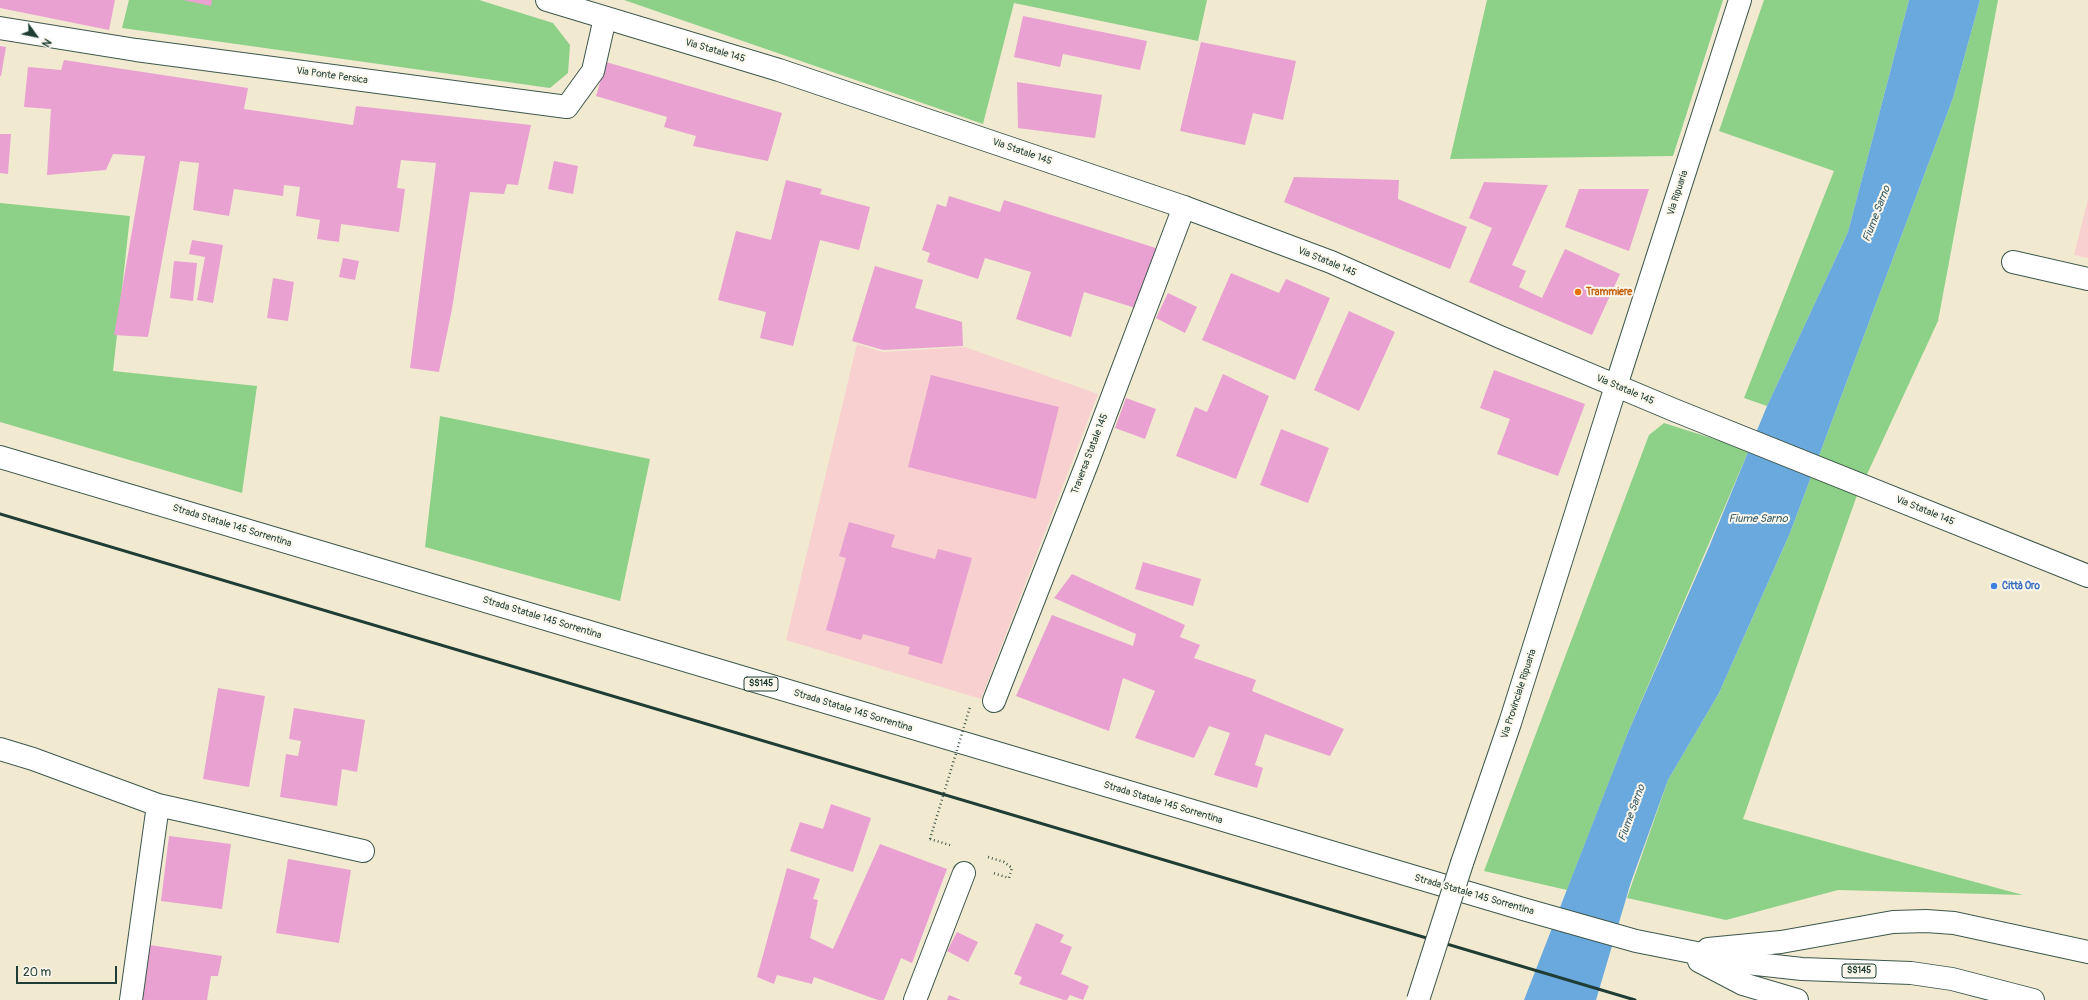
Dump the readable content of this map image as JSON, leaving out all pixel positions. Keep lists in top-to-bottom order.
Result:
{
  "streets": {
    "main road": [
      "Via Statale 145",
      "Via Ponte Persica",
      "Via Ripuaria",
      "Traversa Statale 145",
      "Strada Statale 145 Sorrentina",
      "SS145",
      "Via Provinciale Ripuaria"
    ]
  },
  "crossings": [
    ["Via Statale 145", "Via Ponte Persica"],
    ["Via Statale 145", "Via Ripuaria"],
    ["Via Statale 145", "Traversa Statale 145"],
    ["Via Statale 145", "Via Provinciale Ripuaria"],
    ["Via Ripuaria", "Via Provinciale Ripuaria"],
    ["Strada Statale 145 Sorrentina", "SS145"]
  ],
  "water": ["Fiume Sarno"],
  "places": ["Trammiere", "Città Oro"],
  "scale_bar": "20 m",
  "north": "bottom right"
}
